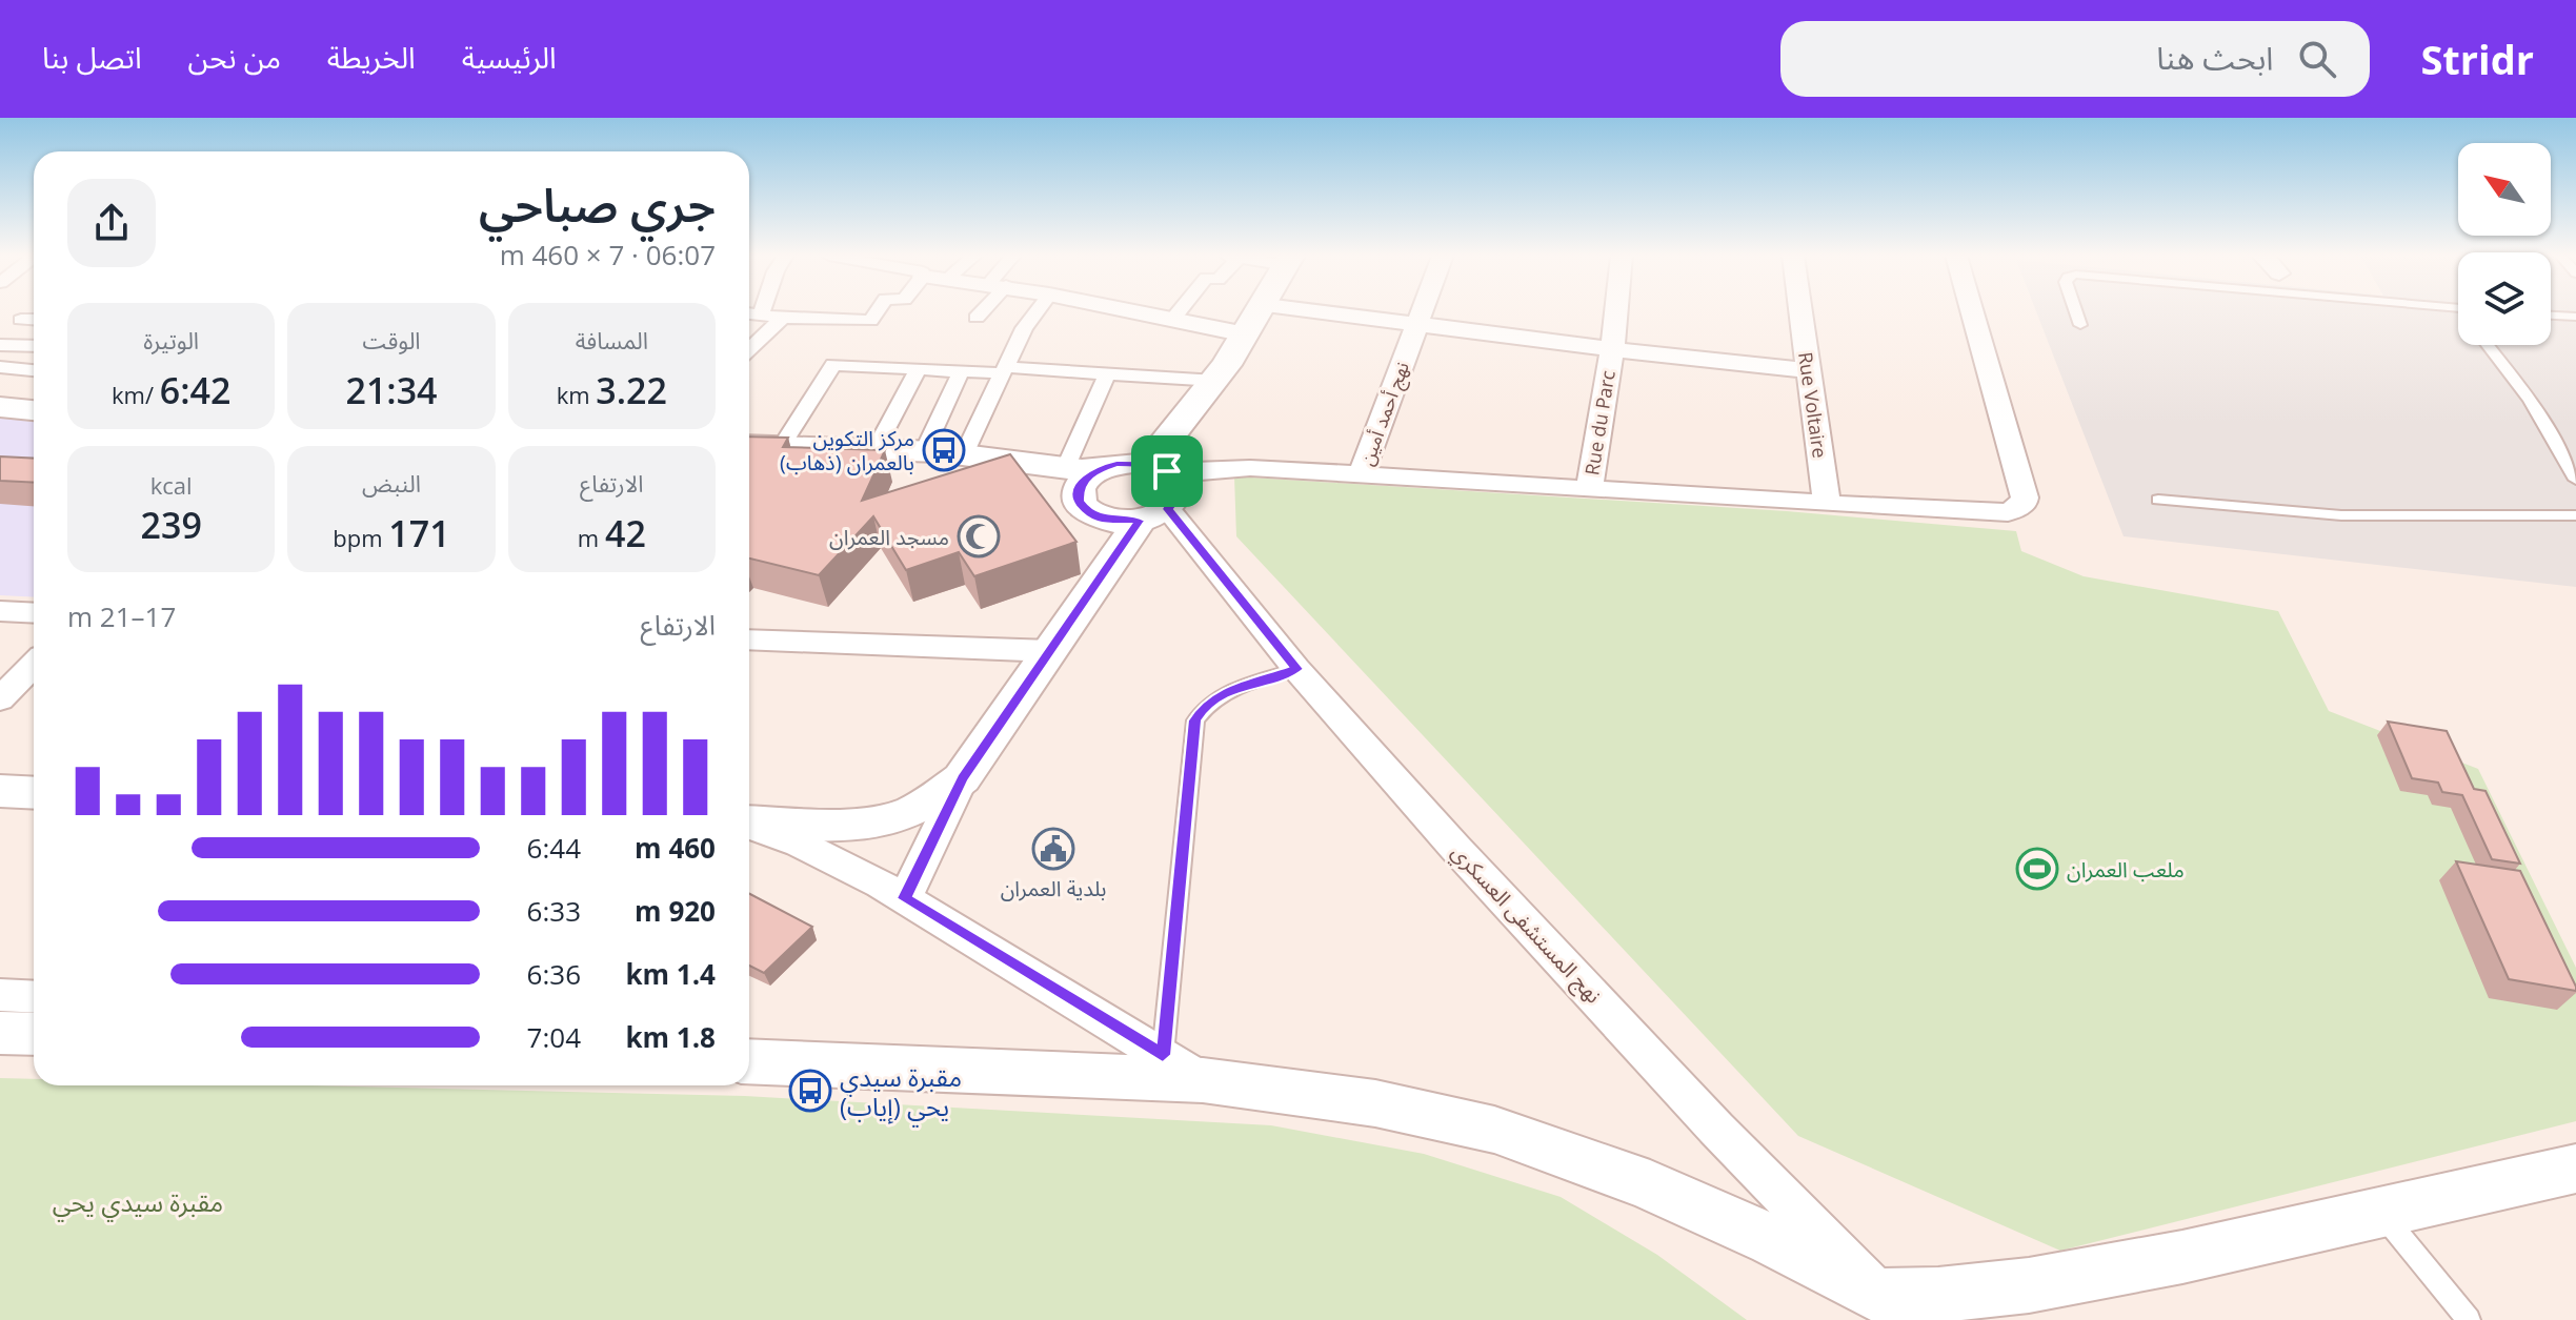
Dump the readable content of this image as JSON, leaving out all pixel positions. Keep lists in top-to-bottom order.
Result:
{
  "streets": {
    "street": [
      "Rue Voltaire",
      "نهج أحمد أمين",
      "Rue du Parc",
      "نهج المستشفى العسكري"
    ]
  },
  "parks": ["مقبرة سيدي يحي"],
  "places": {
    "bus stop": ["مركز التكوين بالعمران (ذهاب)", "مقبرة سيدي يحي (إياب)"],
    "mosque": ["مسجد العمران"],
    "public building": ["بلدية العمران"],
    "sports": ["ملعب العمران"]
  },
  "north": "top left",
  "page": {
    "header": "Stridr",
    "search": "ابحث هنا",
    "nav": [
      "الرئيسية",
      "الخريطة",
      "من نحن",
      "اتصل بنا"
    ],
    "heading": ["جري صباحي", "06:07 · 7 × 460 m"],
    "stats": [
      ["المسافة", "3.22 km"],
      ["الوقت", "21:34"],
      ["الوتيرة", "6:42 /km"],
      ["الارتفاع", "42 m"],
      ["النبض", "171 bpm"],
      ["kcal", "239"]
    ],
    "chart": ["الارتفاع", "17–21 m"],
    "list": [
      {
        "name": "460 m",
        "note": "6:44"
      },
      {
        "name": "920 m",
        "note": "6:33"
      },
      {
        "name": "1.4 km",
        "note": "6:36"
      },
      {
        "name": "1.8 km",
        "note": "7:04"
      }
    ]
  }
}
